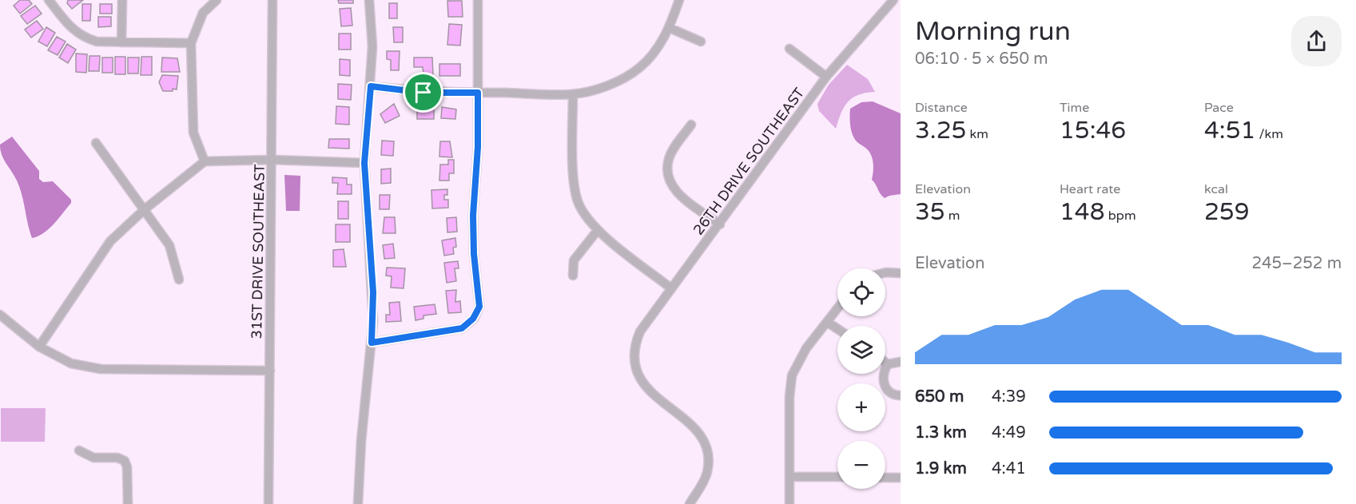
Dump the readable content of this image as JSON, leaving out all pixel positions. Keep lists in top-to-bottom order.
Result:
{
  "streets": {
    "street": ["26TH DRIVE SOUTHEAST", "31ST DRIVE SOUTHEAST"]
  },
  "page": {
    "heading": ["Morning run", "06:10 · 5 × 650 m"],
    "stats": [
      ["Distance", "3.25 km"],
      ["Time", "15:46"],
      ["Pace", "4:51 /km"],
      ["Elevation", "35 m"],
      ["Heart rate", "148 bpm"],
      ["kcal", "259"]
    ],
    "chart": ["Elevation", "245–252 m"],
    "map_buttons": ["+", "−"],
    "list": [
      {
        "name": "650 m",
        "note": "4:39"
      },
      {
        "name": "1.3 km",
        "note": "4:49"
      },
      {
        "name": "1.9 km",
        "note": "4:41"
      }
    ]
  }
}
